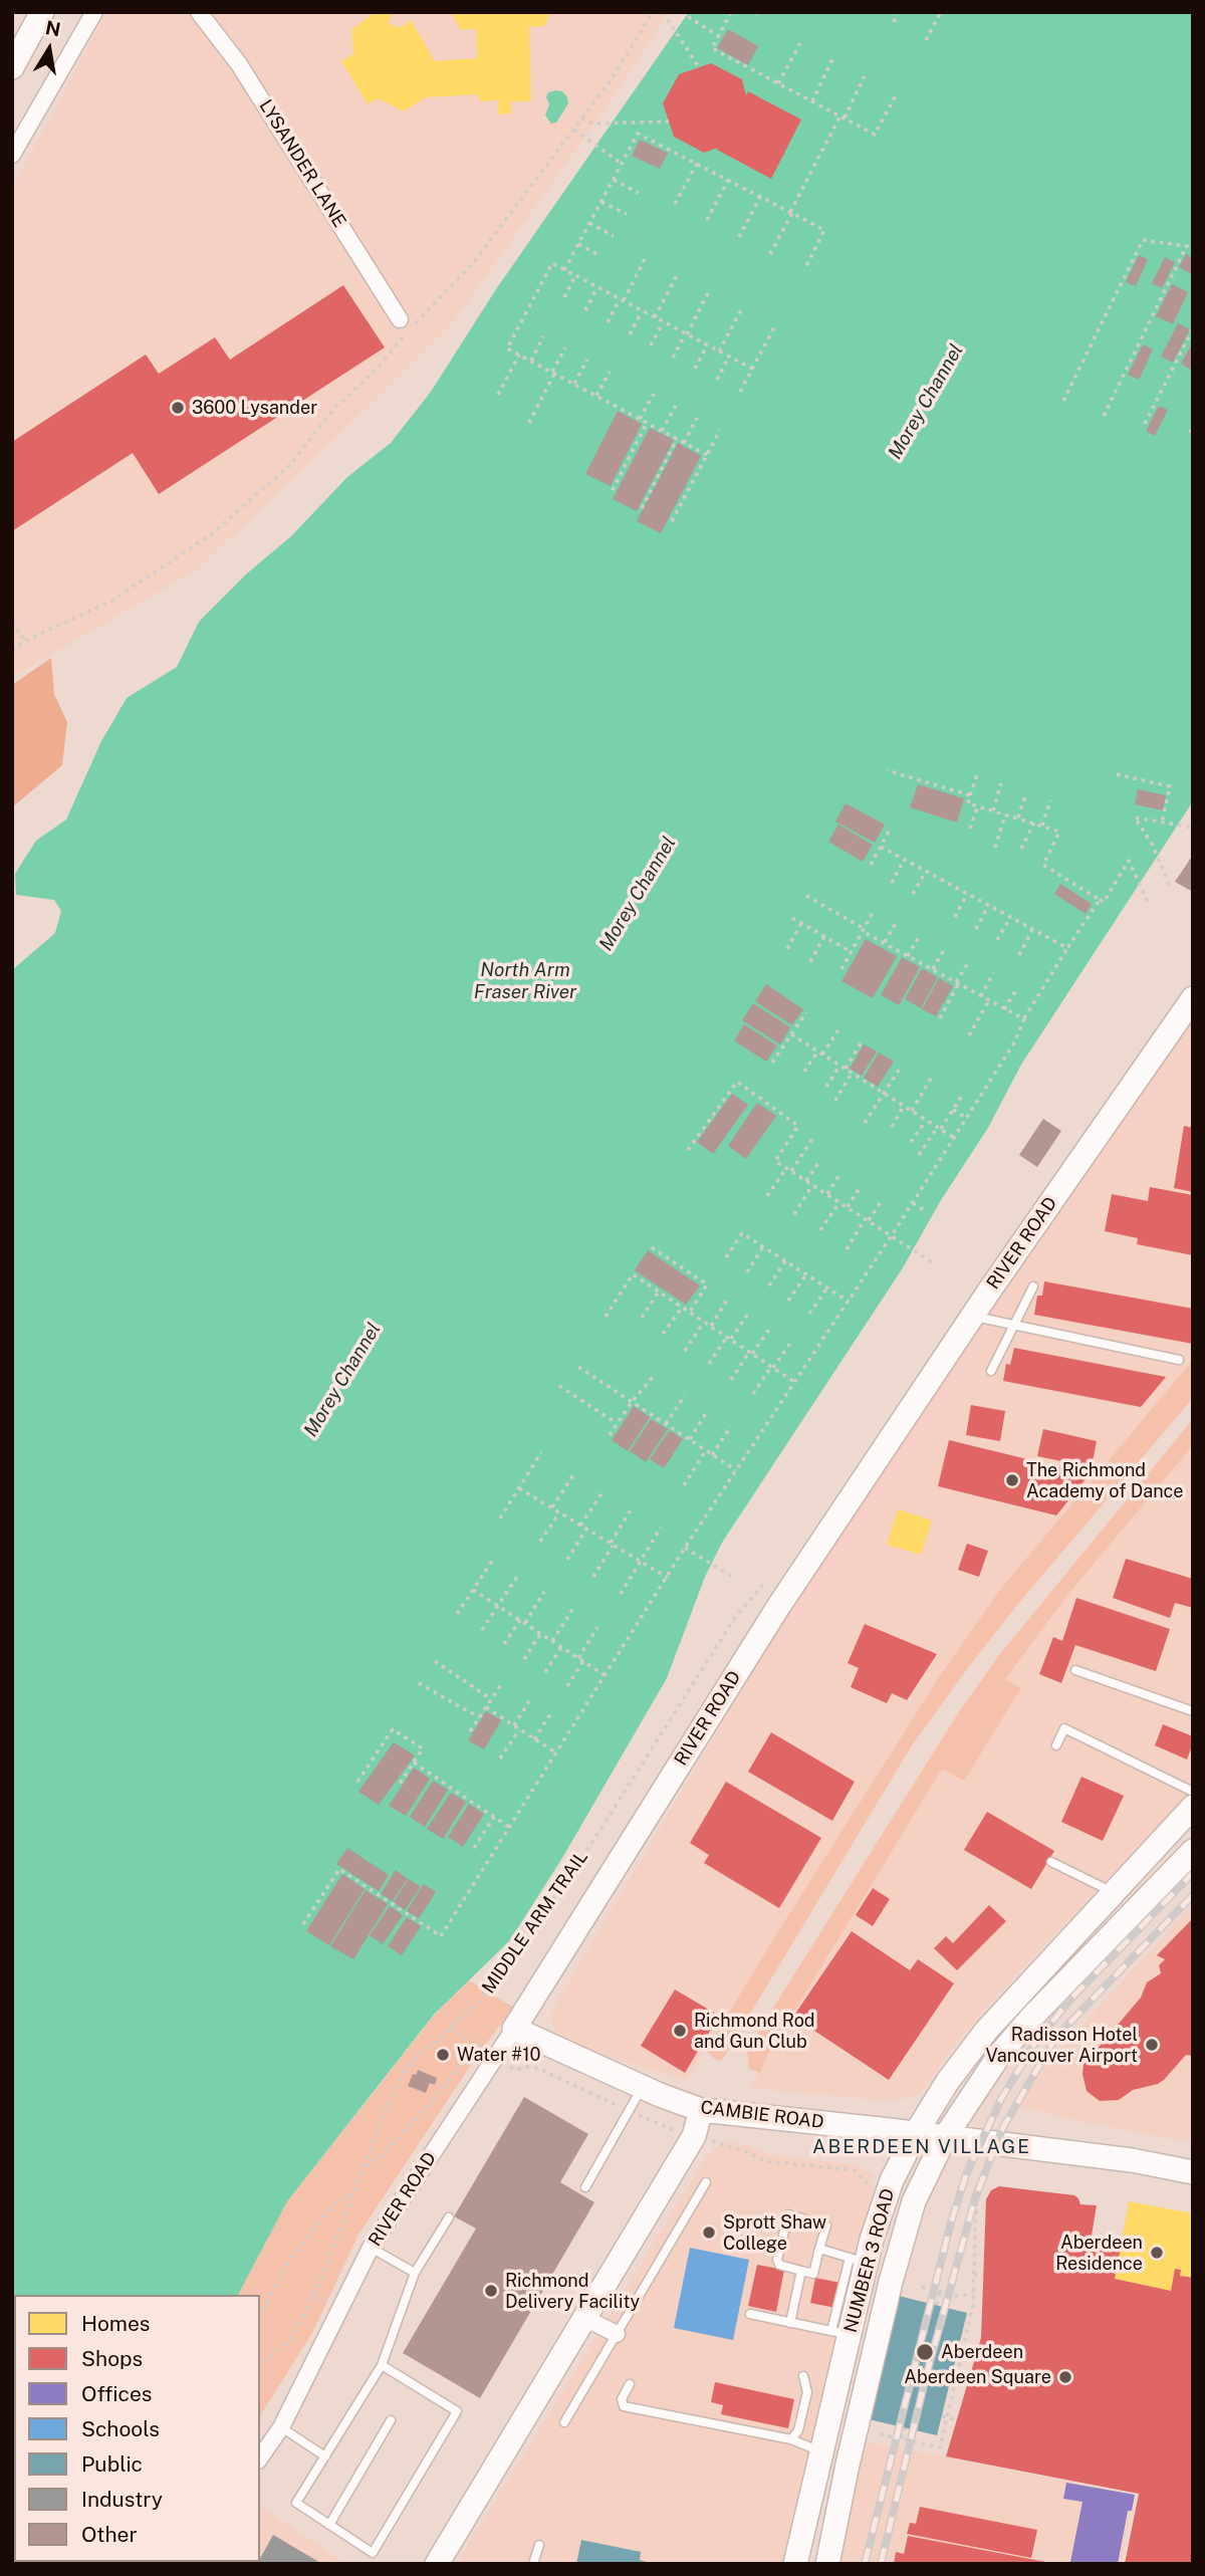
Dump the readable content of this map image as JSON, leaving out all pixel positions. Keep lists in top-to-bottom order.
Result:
{
  "streets": {
    "street": [
      "LYSANDER LANE",
      "RIVER ROAD",
      "CAMBIE ROAD",
      "NUMBER 3 ROAD"
    ],
    "path": ["MIDDLE ARM TRAIL"]
  },
  "crossings": [
    ["RIVER ROAD", "CAMBIE ROAD"],
    ["CAMBIE ROAD", "NUMBER 3 ROAD"]
  ],
  "districts": ["ABERDEEN VILLAGE"],
  "water": ["Morey Channel", "North Arm Fraser River"],
  "places": [
    "3600 Lysander",
    "The Richmond Academy of Dance",
    "Richmond Rod and Gun Club",
    "Radisson Hotel Vancouver Airport",
    "Water #10",
    "Sprott Shaw College",
    "Aberdeen Residence",
    "Richmond Delivery Facility",
    "Aberdeen",
    "Aberdeen Square"
  ],
  "legend": [
    "Homes",
    "Shops",
    "Offices",
    "Schools",
    "Public",
    "Industry",
    "Other"
  ],
  "north": "top"
}
